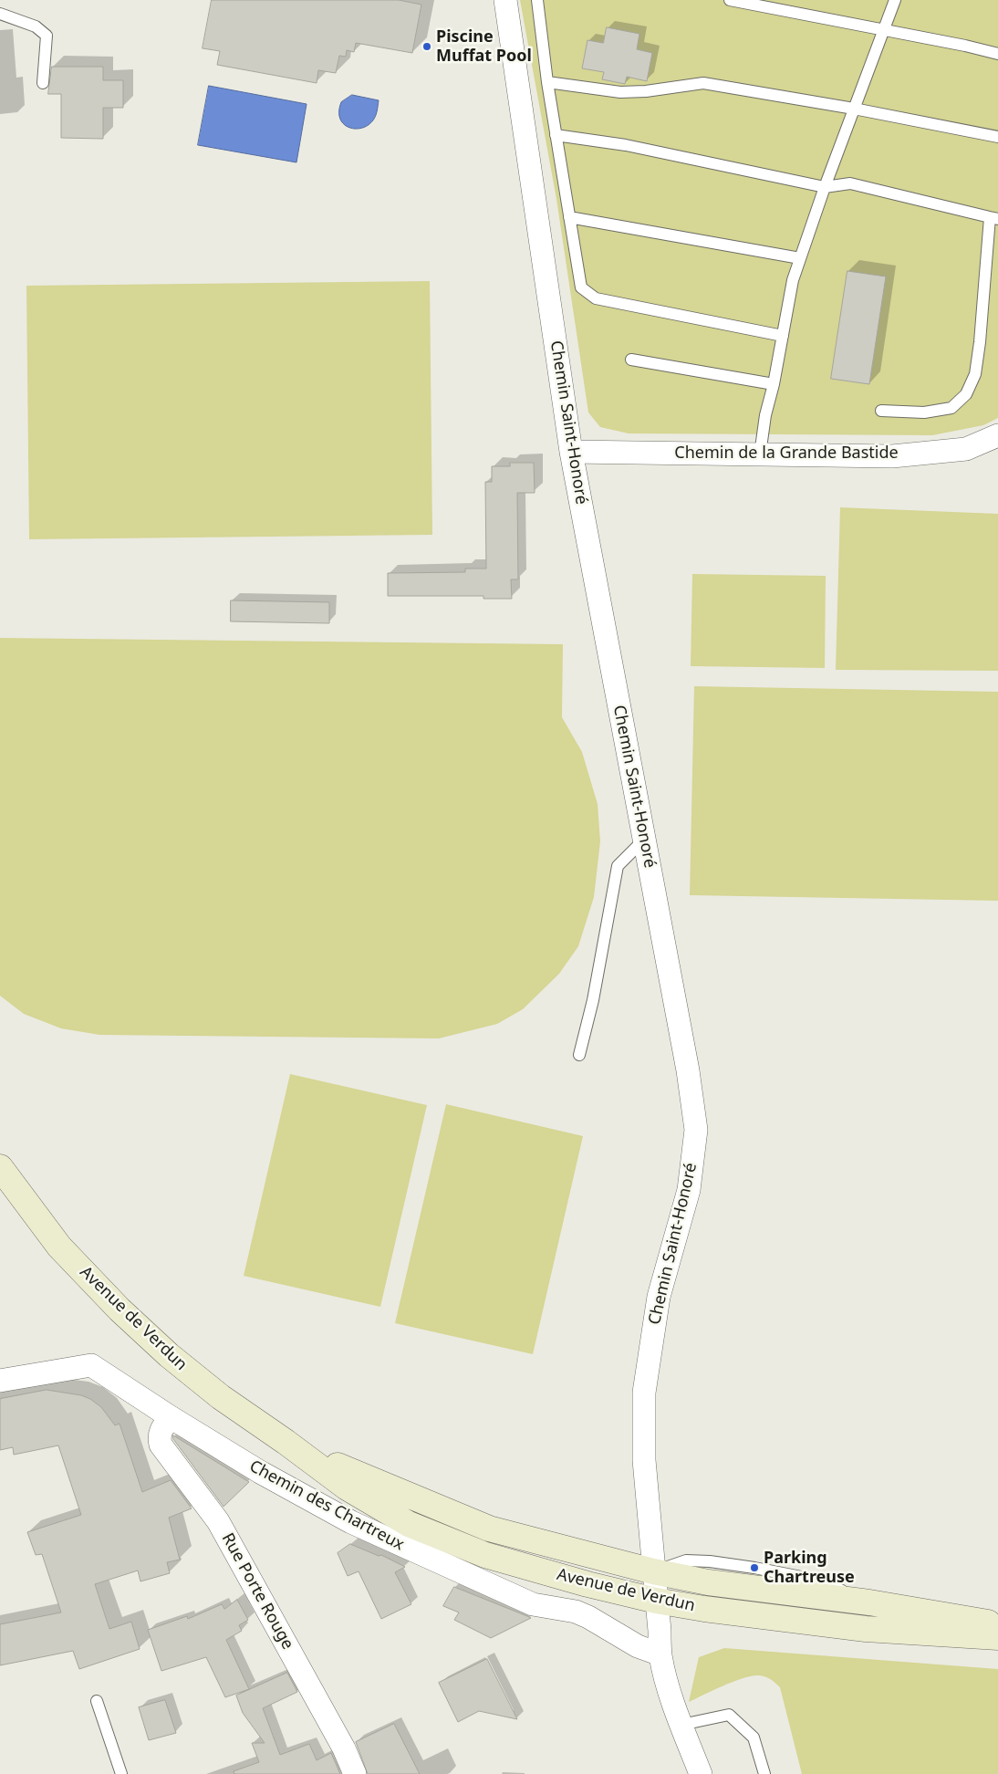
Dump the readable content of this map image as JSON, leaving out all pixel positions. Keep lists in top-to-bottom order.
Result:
{
  "streets": {
    "main road": ["Avenue de Verdun"],
    "street": [
      "Chemin Saint-Honoré",
      "Chemin de la Grande Bastide",
      "Chemin des Chartreux",
      "Rue Porte Rouge"
    ]
  },
  "crossings": [
    ["Chemin Saint-Honoré", "Chemin de la Grande Bastide"],
    ["Chemin Saint-Honoré", "Avenue de Verdun"],
    ["Chemin des Chartreux", "Rue Porte Rouge"]
  ],
  "places": ["Piscine Muffat Pool", "Parking Chartreuse"]
}
